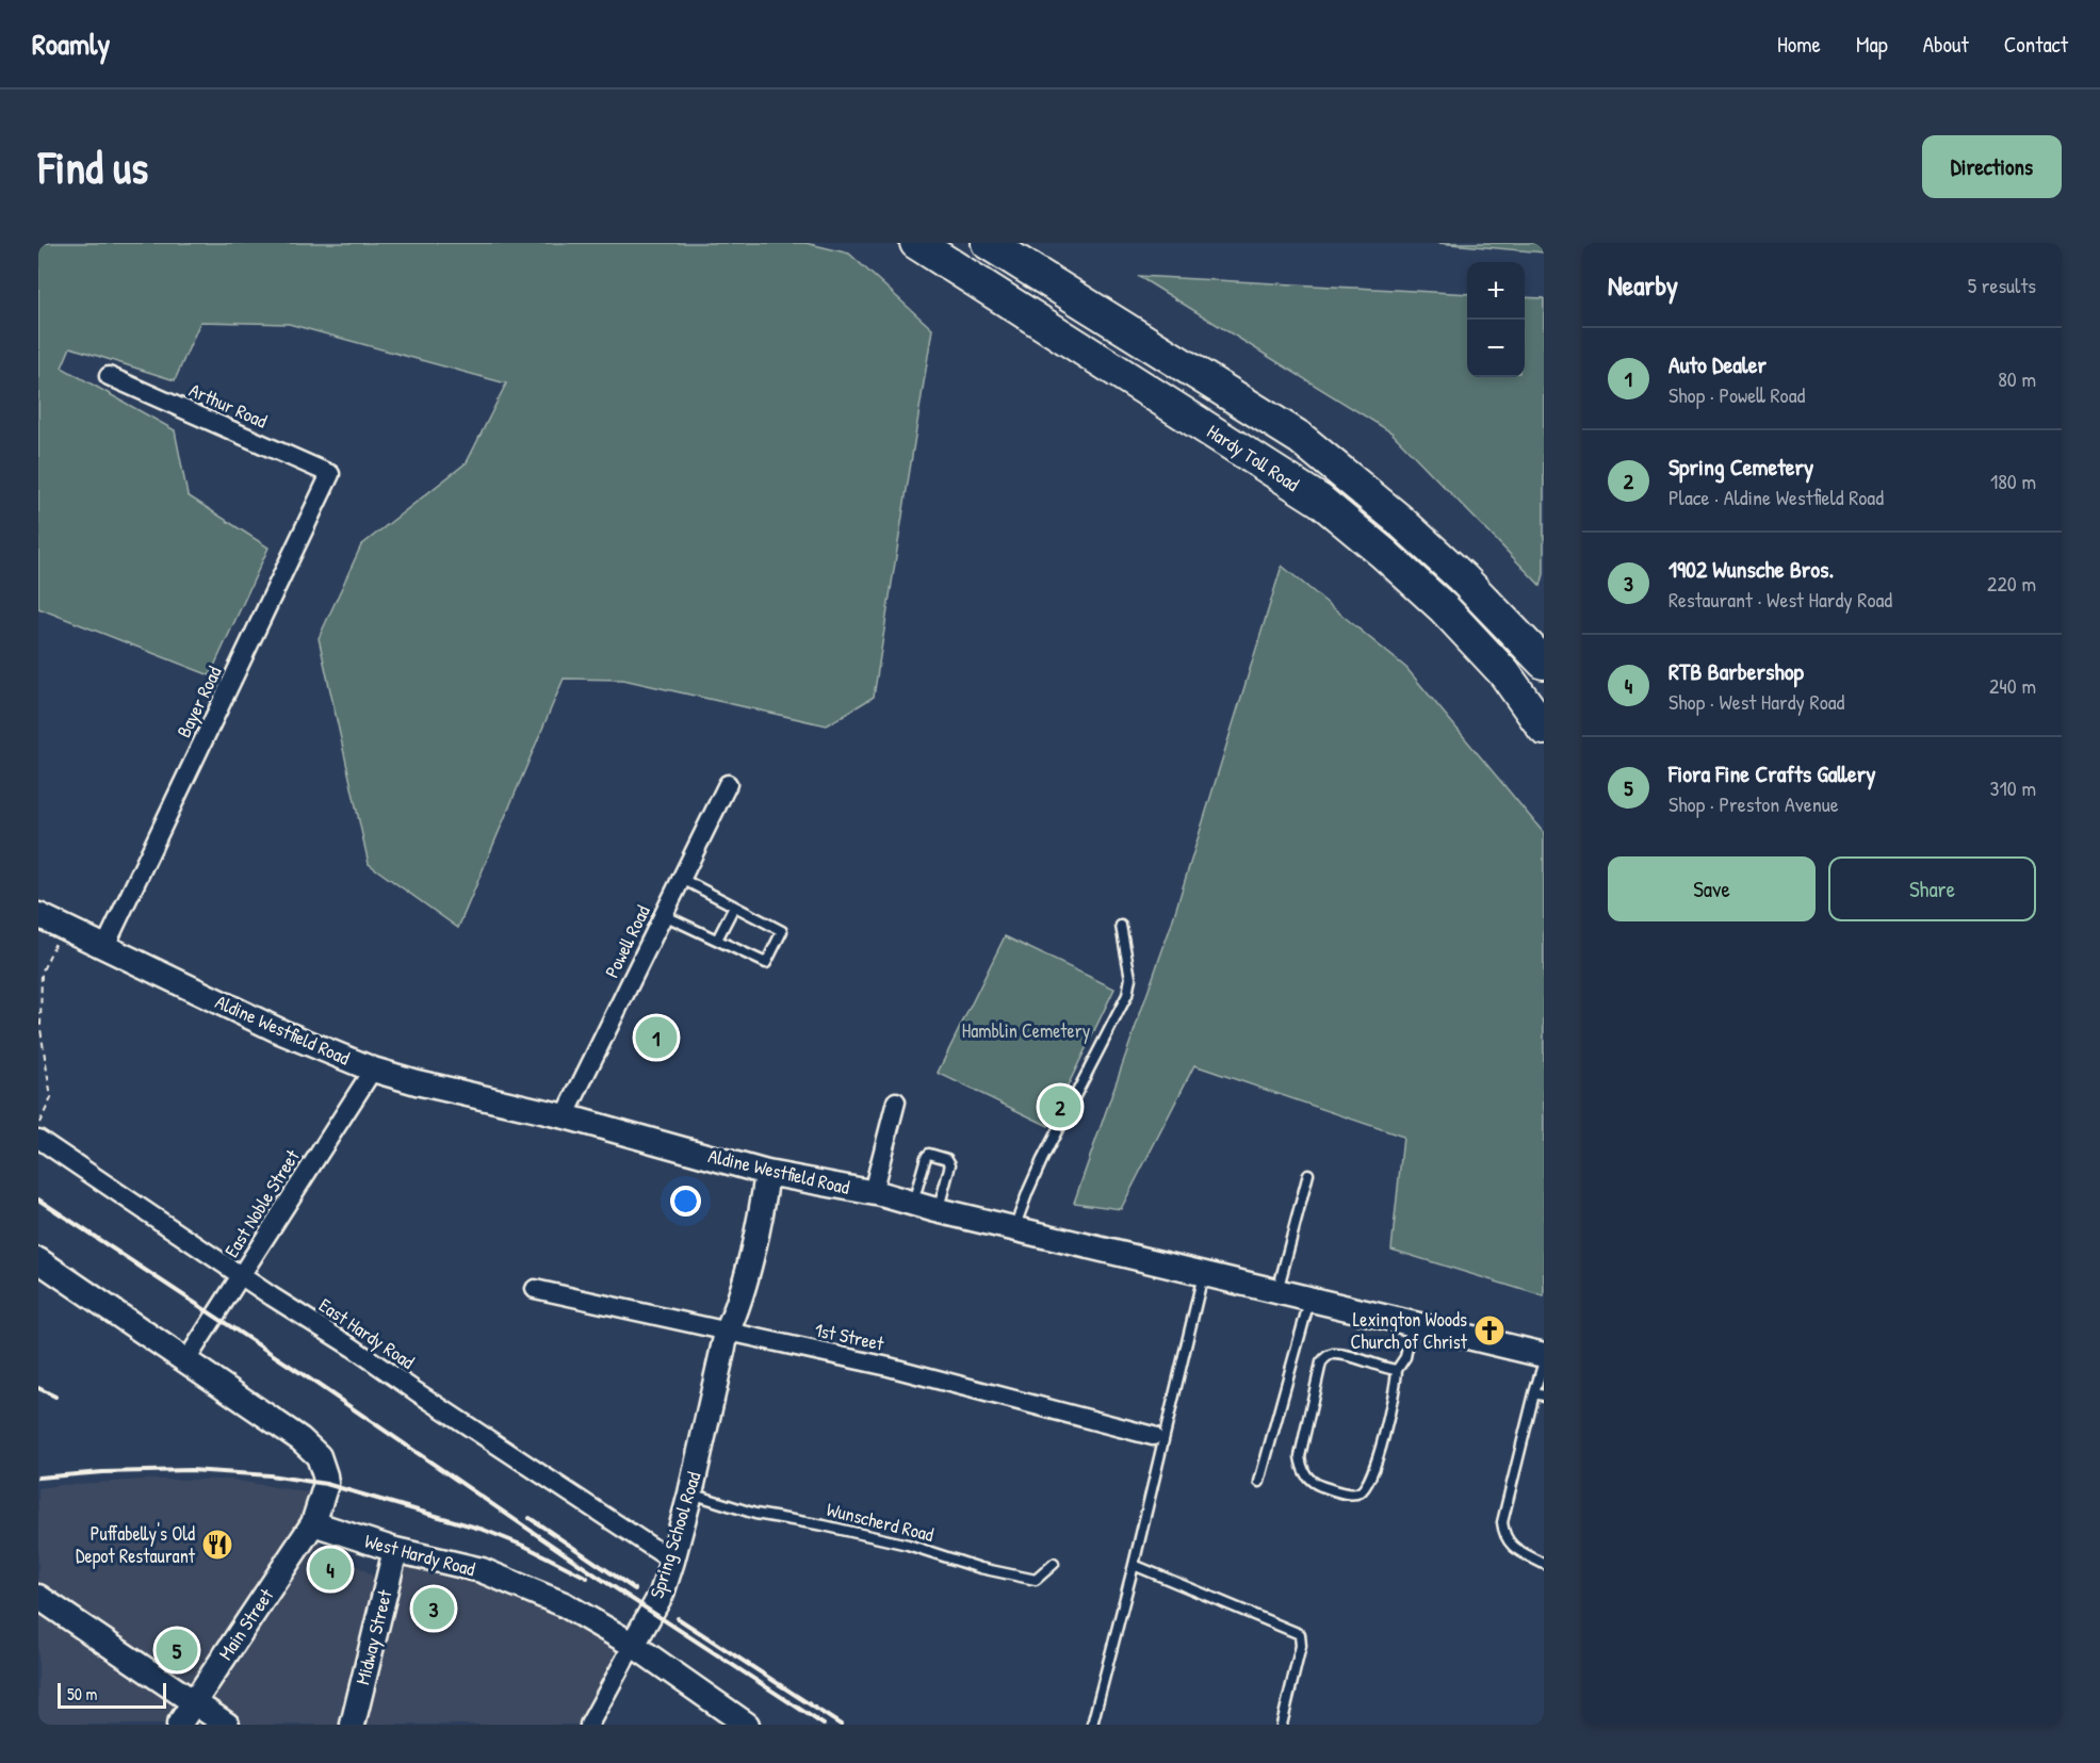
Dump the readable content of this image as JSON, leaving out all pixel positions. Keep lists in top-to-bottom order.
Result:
{
  "streets": {
    "highway": ["Hardy Toll Road"],
    "main road": [
      "Aldine Westfield Road",
      "Spring School Road",
      "West Hardy Road",
      "Main Street",
      "Midway Street"
    ],
    "street": [
      "Arthur Road",
      "Bayer Road",
      "Powell Road",
      "East Noble Street",
      "East Hardy Road",
      "1st Street"
    ],
    "lane": ["Wunscherd Road"]
  },
  "crossings": [
    ["Arthur Road", "Bayer Road"],
    ["Bayer Road", "Aldine Westfield Road"],
    ["Powell Road", "Aldine Westfield Road"],
    ["Aldine Westfield Road", "East Noble Street"],
    ["Aldine Westfield Road", "Spring School Road"],
    ["East Noble Street", "East Hardy Road"],
    ["East Hardy Road", "Spring School Road"],
    ["1st Street", "Spring School Road"],
    ["Wunscherd Road", "Spring School Road"],
    ["Spring School Road", "West Hardy Road"],
    ["West Hardy Road", "Main Street"],
    ["West Hardy Road", "Midway Street"]
  ],
  "parks": ["Hamblin Cemetery"],
  "places": {
    "church": ["Lexington Woods Church of Christ"],
    "restaurant": ["Puffabelly's Old Depot Restaurant"]
  },
  "scale_bar": "50 m",
  "page": {
    "header": "Roamly",
    "nav": [
      "Home",
      "Map",
      "About",
      "Contact"
    ],
    "buttons": [
      "Directions",
      ["Save", "Share"]
    ],
    "title": "Find us",
    "heading": ["Nearby", "5 results"],
    "map_buttons": ["+", "−"],
    "list": [
      {
        "mark": "1",
        "name": "Auto Dealer",
        "note": "Shop · Powell Road",
        "value": "80 m"
      },
      {
        "mark": "2",
        "name": "Spring Cemetery",
        "note": "Place · Aldine Westfield Road",
        "value": "180 m"
      },
      {
        "mark": "3",
        "name": "1902 Wunsche Bros.",
        "note": "Restaurant · West Hardy Road",
        "value": "220 m"
      },
      {
        "mark": "4",
        "name": "RTB Barbershop",
        "note": "Shop · West Hardy Road",
        "value": "240 m"
      },
      {
        "mark": "5",
        "name": "Fiora Fine Crafts Gallery",
        "note": "Shop · Preston Avenue",
        "value": "310 m"
      }
    ],
    "pins": [
      "1",
      "2",
      "4",
      "3",
      "5"
    ],
    "scale": "50 m"
  }
}
